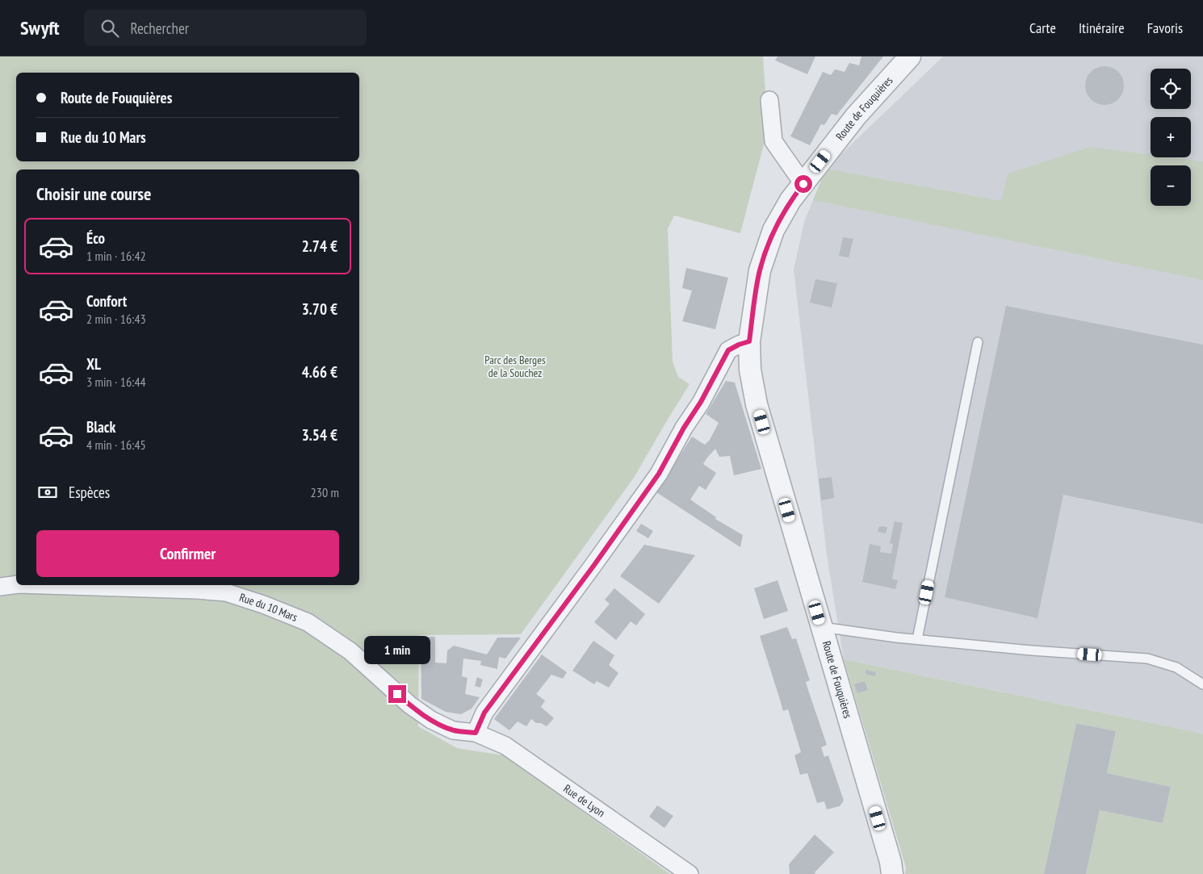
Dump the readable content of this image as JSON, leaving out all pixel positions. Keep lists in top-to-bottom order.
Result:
{
  "streets": {
    "street": ["Route de Fouquières", "Rue du 10 Mars", "Rue de Lyon"]
  },
  "crossings": [
    ["Rue du 10 Mars", "Rue de Lyon"]
  ],
  "parks": ["Parc des Berges de la Souchez"],
  "page": {
    "header": "Swyft",
    "search": "Rechercher",
    "nav": ["Carte", "Itinéraire", "Favoris"],
    "map_buttons": ["+", "−"],
    "banner": ["Route de Fouquières", "Rue du 10 Mars"],
    "heading": "Choisir une course",
    "list": [
      {
        "name": "Éco",
        "note": "1 min · 16:42",
        "value": "2.74 €"
      },
      {
        "name": "Confort",
        "note": "2 min · 16:43",
        "value": "3.70 €"
      },
      {
        "name": "XL",
        "note": "3 min · 16:44",
        "value": "4.66 €"
      },
      {
        "name": "Black",
        "note": "4 min · 16:45",
        "value": "3.54 €"
      }
    ],
    "pay": ["Espèces", "230 m"],
    "buttons": "Confirmer",
    "bubble": "1 min"
  }
}
